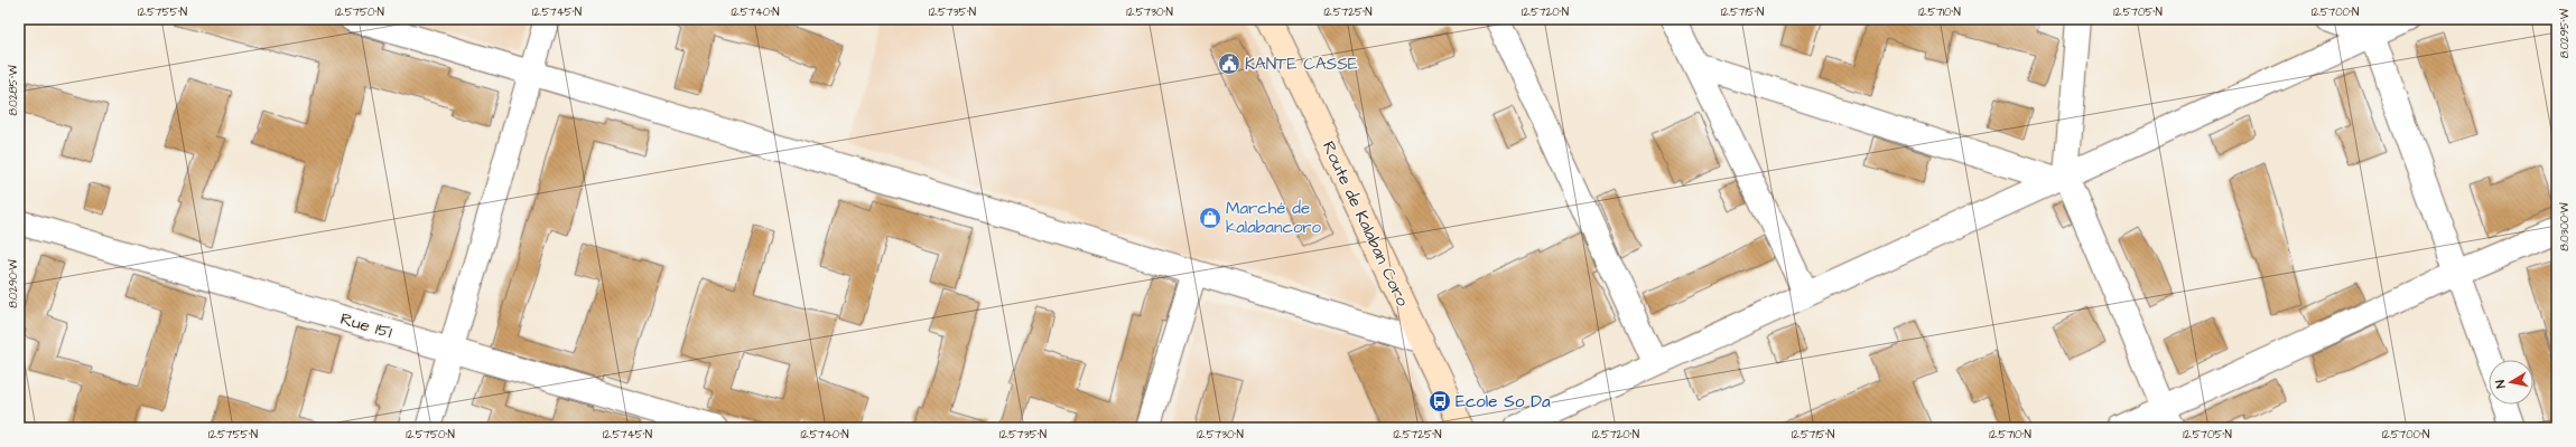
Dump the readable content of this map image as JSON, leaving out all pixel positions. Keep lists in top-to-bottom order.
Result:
{
  "streets": {
    "main road": ["Route de Kalaban Coro"],
    "street": ["Rue 151"]
  },
  "places": {
    "public building": ["KANTE CASSE"],
    "shop": ["Marché de kalabancoro"],
    "bus stop": ["Ecole So Da"]
  },
  "north": "left",
  "coordinates": [
    "12.5755°N",
    "12.5750°N",
    "12.5745°N",
    "12.5740°N",
    "12.5735°N",
    "12.5730°N",
    "12.5725°N",
    "12.5720°N",
    "12.5715°N",
    "12.5710°N",
    "12.5705°N",
    "12.5700°N",
    "8.0295°W",
    "8.0285°W",
    "8.0300°W",
    "8.0290°W"
  ]
}
